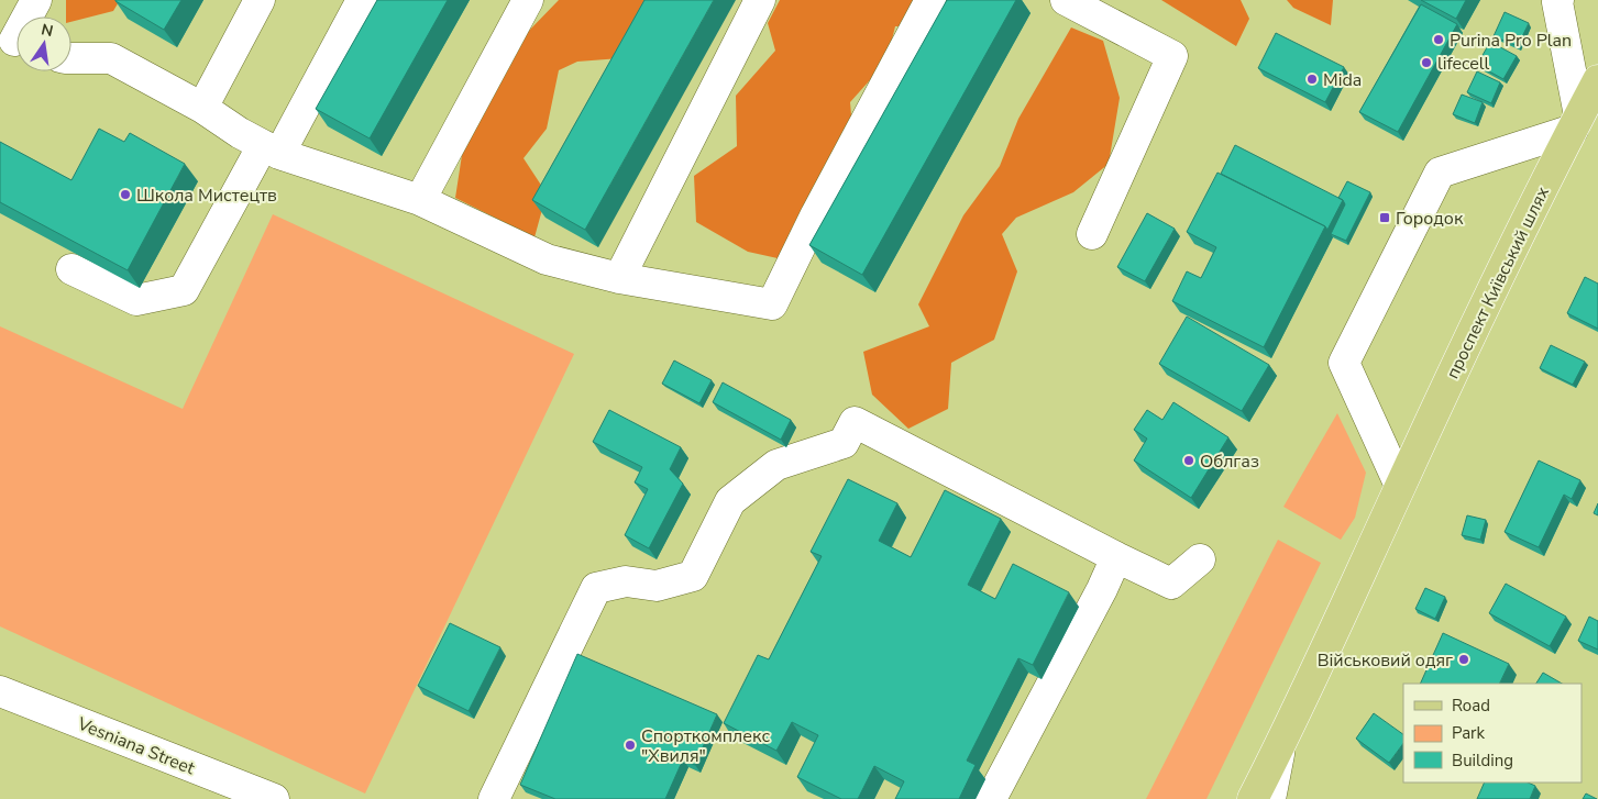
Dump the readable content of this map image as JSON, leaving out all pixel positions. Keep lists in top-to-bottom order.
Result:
{
  "streets": {
    "main road": ["проспект Київський шлях"],
    "street": ["Vesniana Street"]
  },
  "places": {
    "other": [
      "Purina Pro Plan",
      "lifecell",
      "Mida",
      "Школа Мистецтв",
      "Облгаз",
      "Військовий одяг",
      "Спорткомплекс \"Хвиля\""
    ],
    "transit": ["Городок"]
  },
  "legend": ["Road", "Park", "Building"],
  "north": "top"
}
